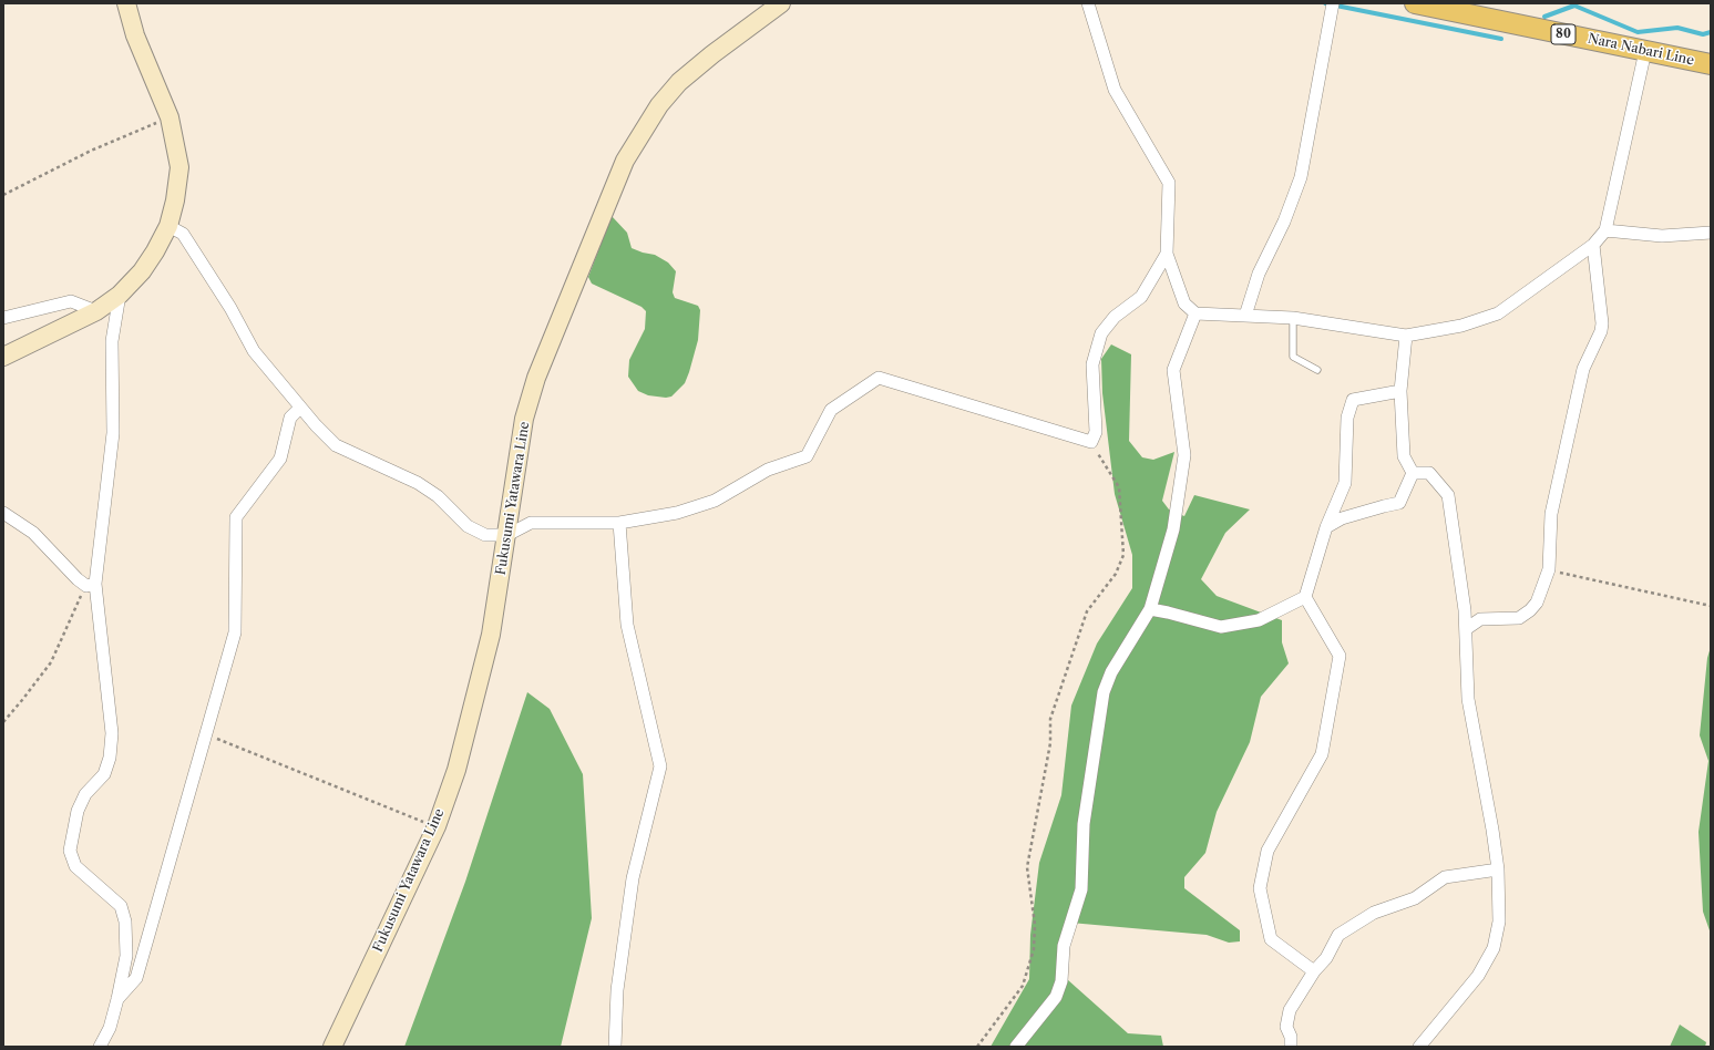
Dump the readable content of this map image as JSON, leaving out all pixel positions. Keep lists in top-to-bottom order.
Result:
{
  "streets": {
    "main road": ["80", "Nara Nabari Line", "Fukusumi Yatawara Line"]
  }
}
